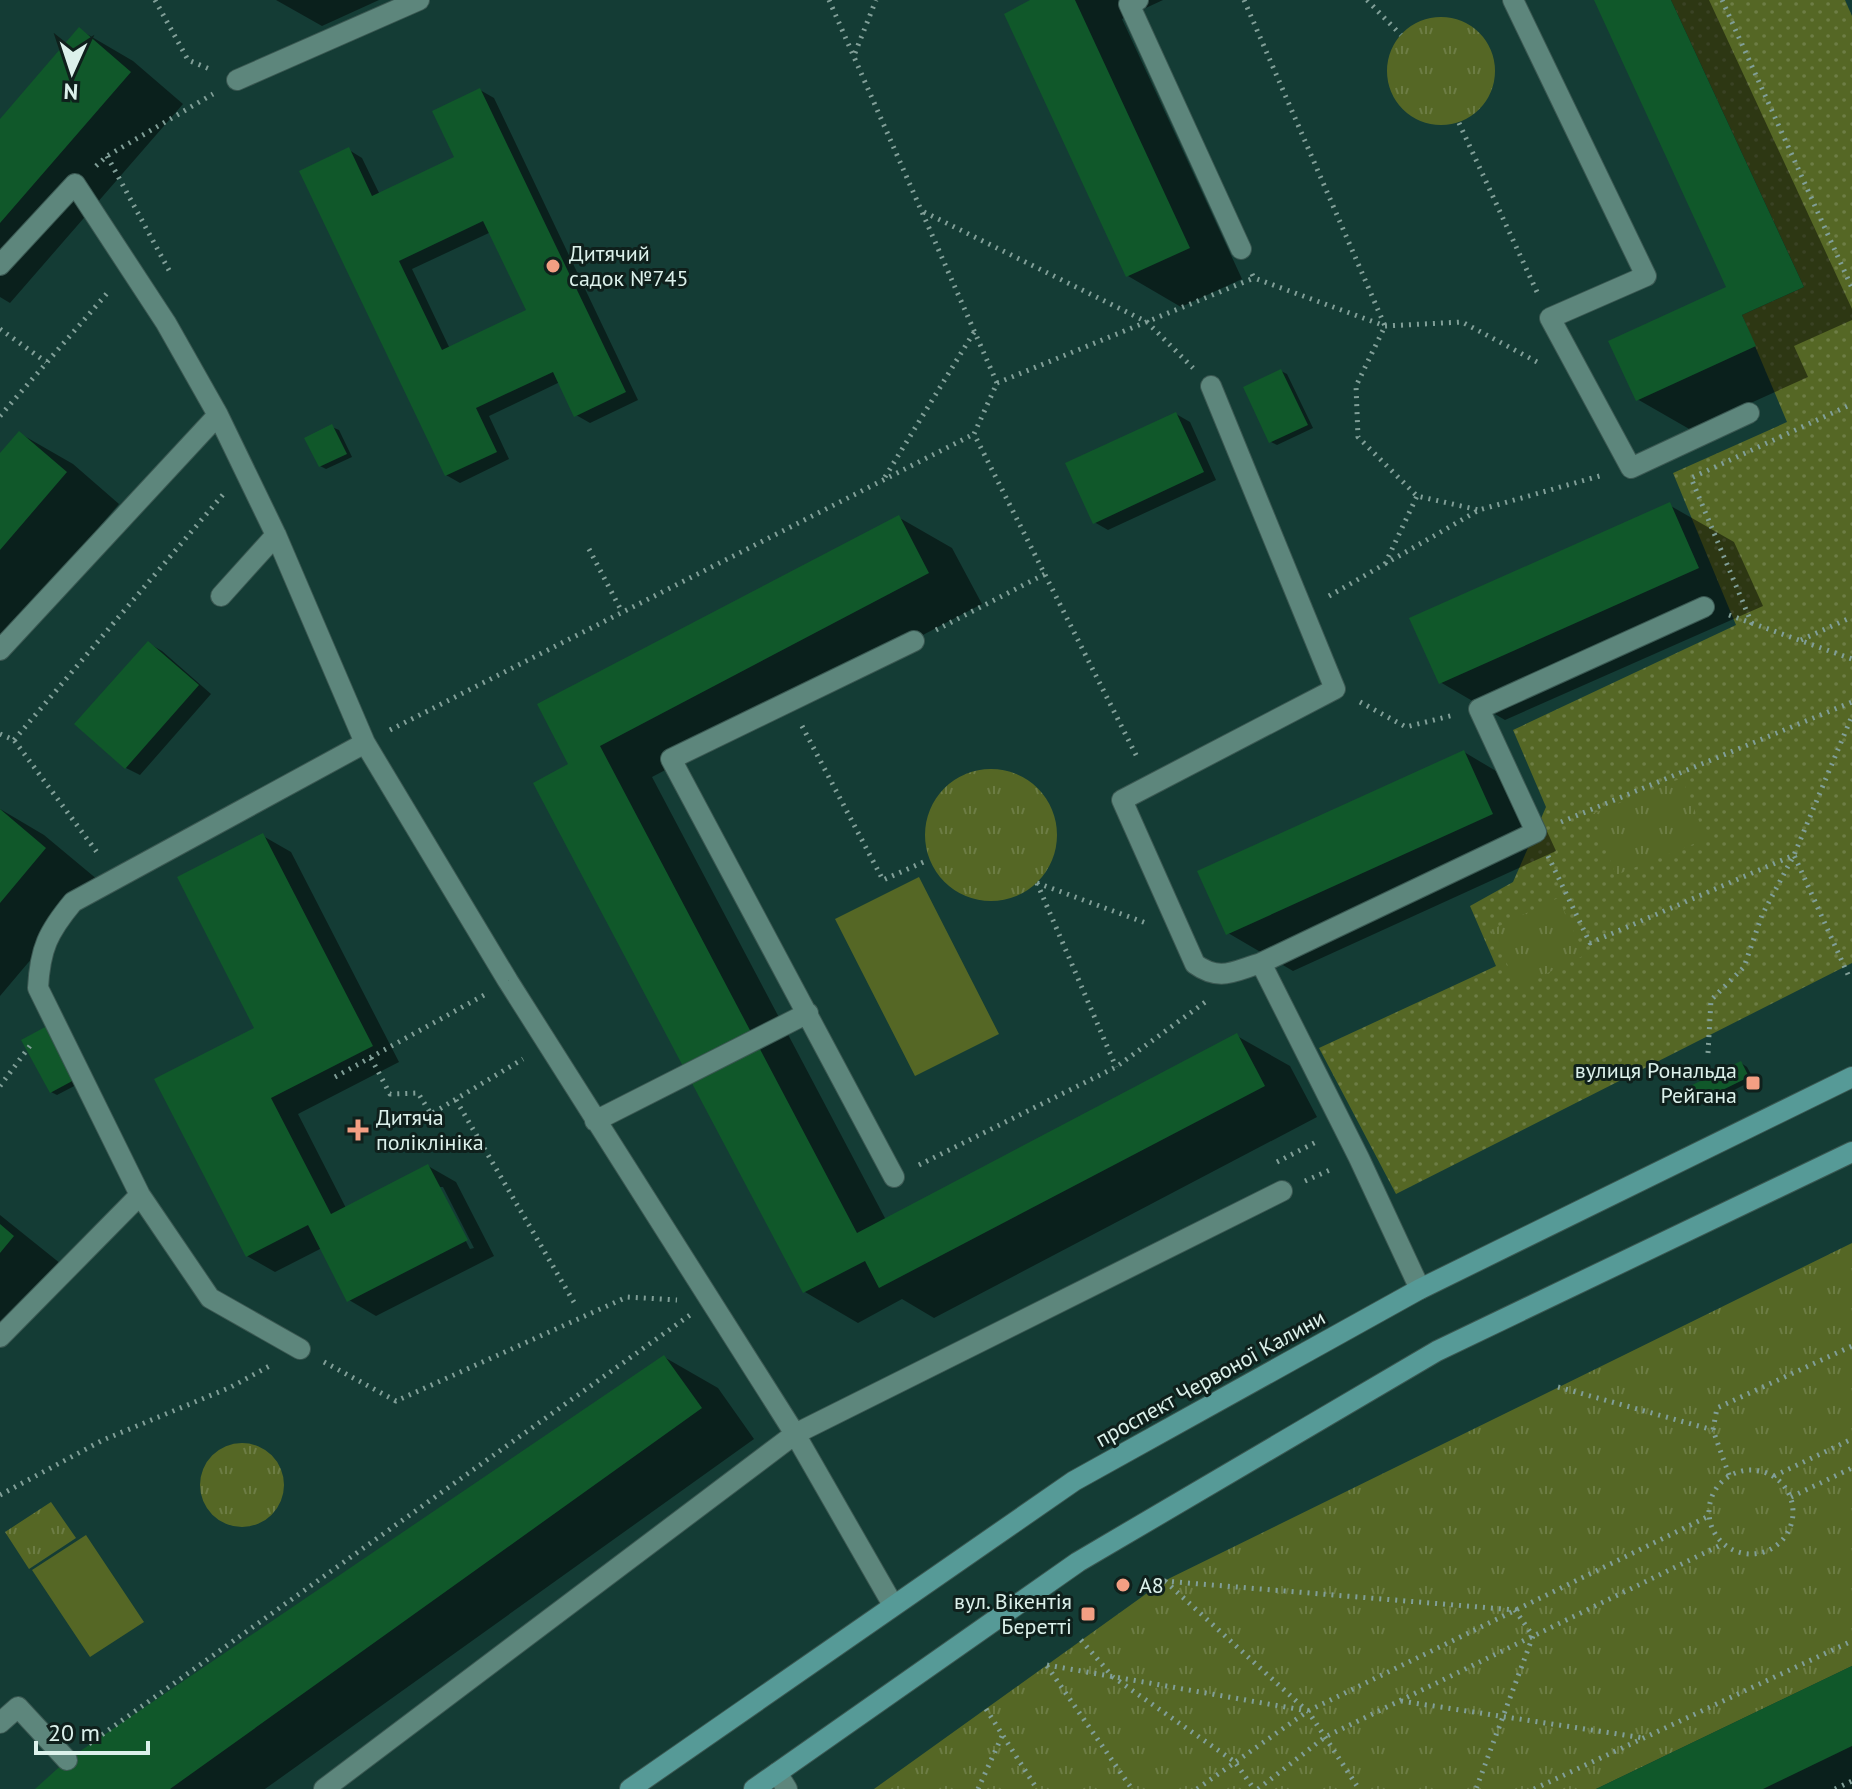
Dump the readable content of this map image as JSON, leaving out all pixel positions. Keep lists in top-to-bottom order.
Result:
{
  "streets": {
    "main road": ["проспект Червоної Калини"]
  },
  "places": {
    "other": ["Дитячий садок №745", "А8"],
    "transit": ["вулиця Рональда Рейгана", "вул. Вікентія Беретті"],
    "health": ["Дитяча поліклініка"]
  },
  "scale_bar": "20 m",
  "north": "bottom"
}
